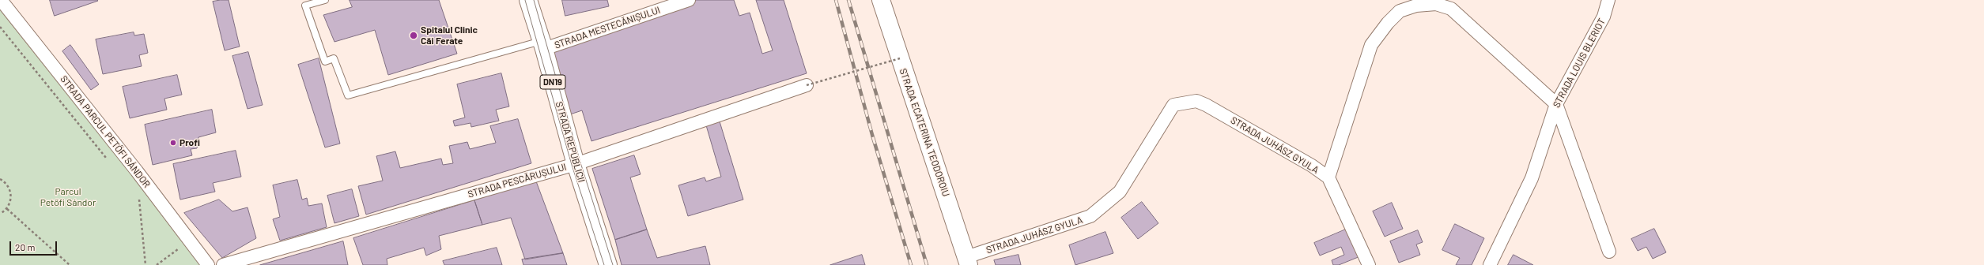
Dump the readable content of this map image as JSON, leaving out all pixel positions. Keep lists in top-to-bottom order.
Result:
{
  "streets": {
    "main road": ["DN19", "STRADA ECATERINA TEODOROIU", "STRADA REPUBLICII"],
    "street": [
      "STRADA MESTECĂNIȘULUI",
      "STRADA LOUIS BLERIOT",
      "STRADA PARCUL PETŐFI SÁNDOR",
      "STRADA JUHÁSZ GYULA",
      "STRADA PESCĂRUȘULUI"
    ]
  },
  "crossings": [
    ["STRADA MESTECĂNIȘULUI", "STRADA REPUBLICII"],
    ["STRADA LOUIS BLERIOT", "STRADA JUHÁSZ GYULA"],
    ["STRADA ECATERINA TEODOROIU", "STRADA JUHÁSZ GYULA"],
    ["STRADA REPUBLICII", "STRADA PESCĂRUȘULUI"]
  ],
  "parks": ["Parcul Petőfi Sándor"],
  "places": ["Spitalul Clinic Căi Ferate", "Profi"],
  "scale_bar": "20 m"
}
